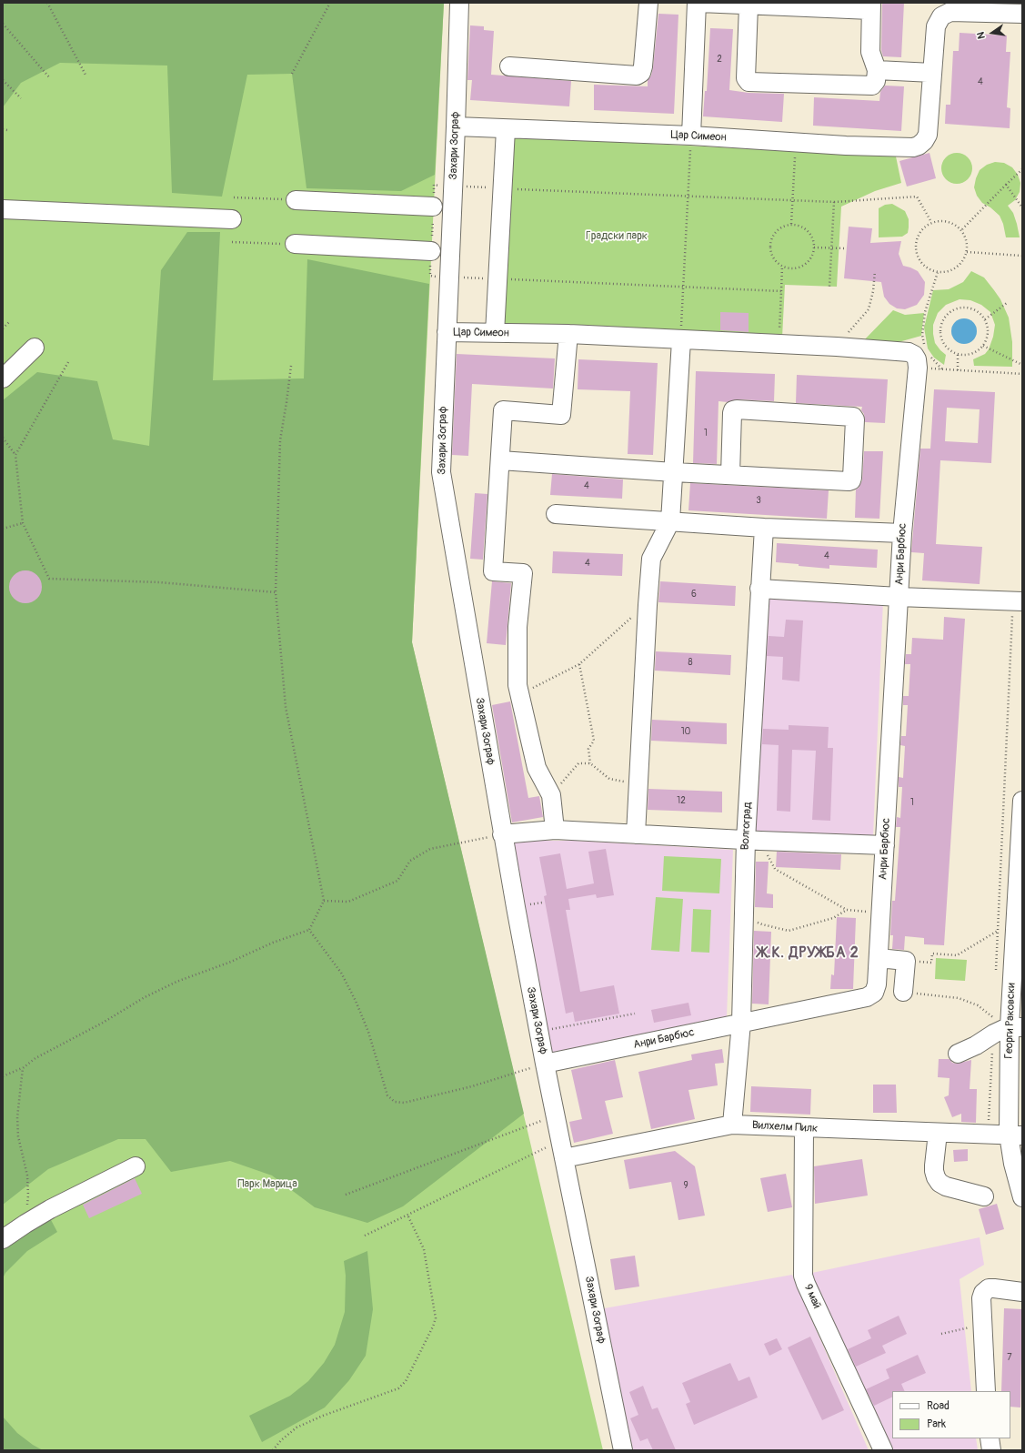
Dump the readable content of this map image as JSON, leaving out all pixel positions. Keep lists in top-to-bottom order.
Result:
{
  "streets": {
    "street": [
      "Цар Симеон",
      "Захари Зограф",
      "Анри Барбюс",
      "Волгоград",
      "Георги Раковски",
      "Вилхелм Пилк",
      "9 май"
    ]
  },
  "crossings": [
    ["Цар Симеон", "Захари Зограф"],
    ["Цар Симеон", "Анри Барбюс"],
    ["Захари Зограф", "Анри Барбюс"],
    ["Захари Зограф", "Вилхелм Пилк"],
    ["Анри Барбюс", "Волгоград"],
    ["Волгоград", "Вилхелм Пилк"],
    ["Георги Раковски", "Вилхелм Пилк"],
    ["Вилхелм Пилк", "9 май"]
  ],
  "districts": ["Ж.К. ДРУЖБА 2"],
  "parks": ["Градски парк", "Парк Марица"],
  "house_numbers": [
    "2",
    "4",
    "1",
    "4",
    "3",
    "4",
    "4",
    "6",
    "8",
    "10",
    "12",
    "1",
    "9",
    "7"
  ],
  "legend": ["Road", "Park"],
  "north": "left"
}
